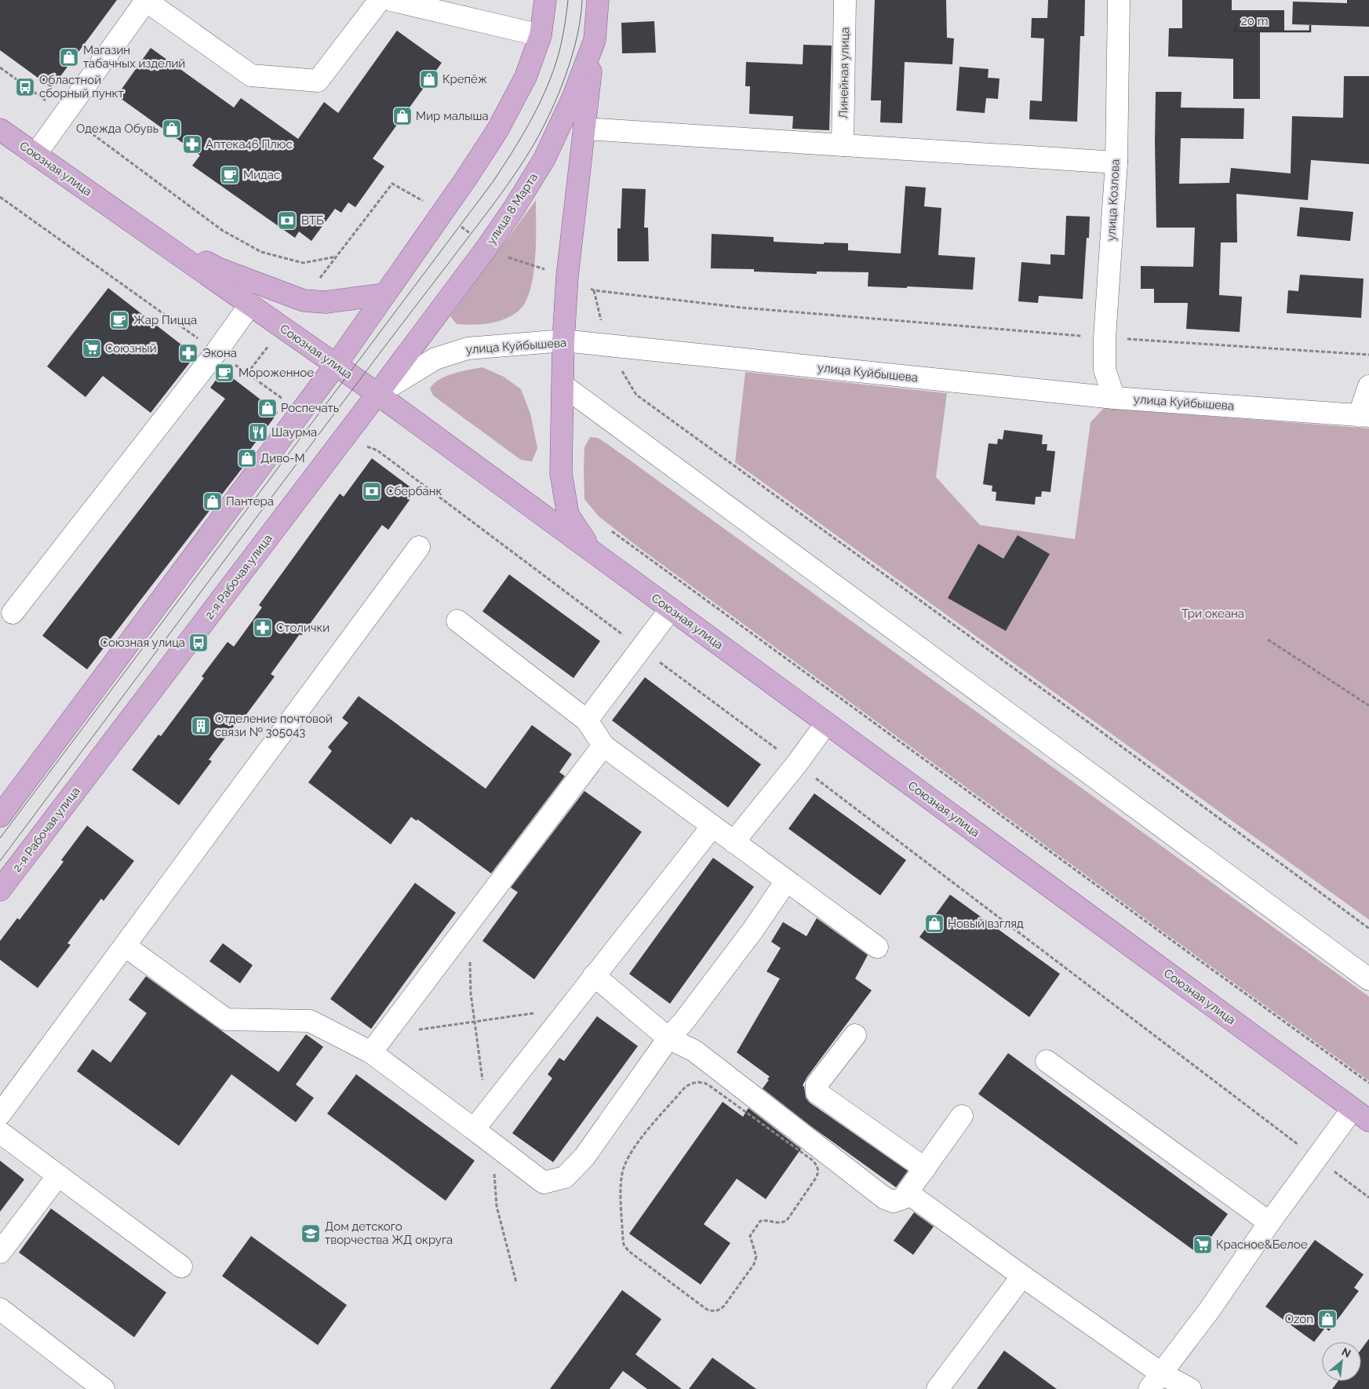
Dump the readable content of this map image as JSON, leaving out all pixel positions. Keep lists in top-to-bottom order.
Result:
{
  "streets": {
    "main road": ["Союзная улица", "улица 8 Марта", "2-я Рабочая улица"],
    "street": ["Линейная улица", "улица Козлова", "улица Куйбышева"]
  },
  "crossings": [
    ["Союзная улица", "улица 8 Марта"],
    ["Союзная улица", "улица Куйбышева"],
    ["Союзная улица", "2-я Рабочая улица"],
    ["улица Козлова", "улица Куйбышева"],
    ["улица 8 Марта", "улица Куйбышева"],
    ["улица 8 Марта", "2-я Рабочая улица"],
    ["улица Куйбышева", "2-я Рабочая улица"]
  ],
  "parks": ["Три океана"],
  "places": {
    "shop": [
      "Магазин табачных изделий",
      "Крепёж",
      "Мир малыша",
      "Одежда Обувь",
      "Роспечать",
      "Диво-М",
      "Пантера",
      "Новый взгляд",
      "Ozon"
    ],
    "bus stop": ["Областной сборный пункт", "Союзная улица"],
    "pharmacy": ["Аптека46 Плюс", "Экона", "Столички"],
    "cafe": ["Мидас", "Жар Пицца", "Мороженное"],
    "bank": ["ВТБ", "Сбербанк"],
    "supermarket": ["Союзный", "Красное&Белое"],
    "restaurant": ["Шаурма"],
    "building": ["Отделение почтовой связи № 305043"],
    "school or university": ["Дом детского творчества ЖД округа"]
  },
  "scale_bar": "20 m",
  "north": "top right"
}
